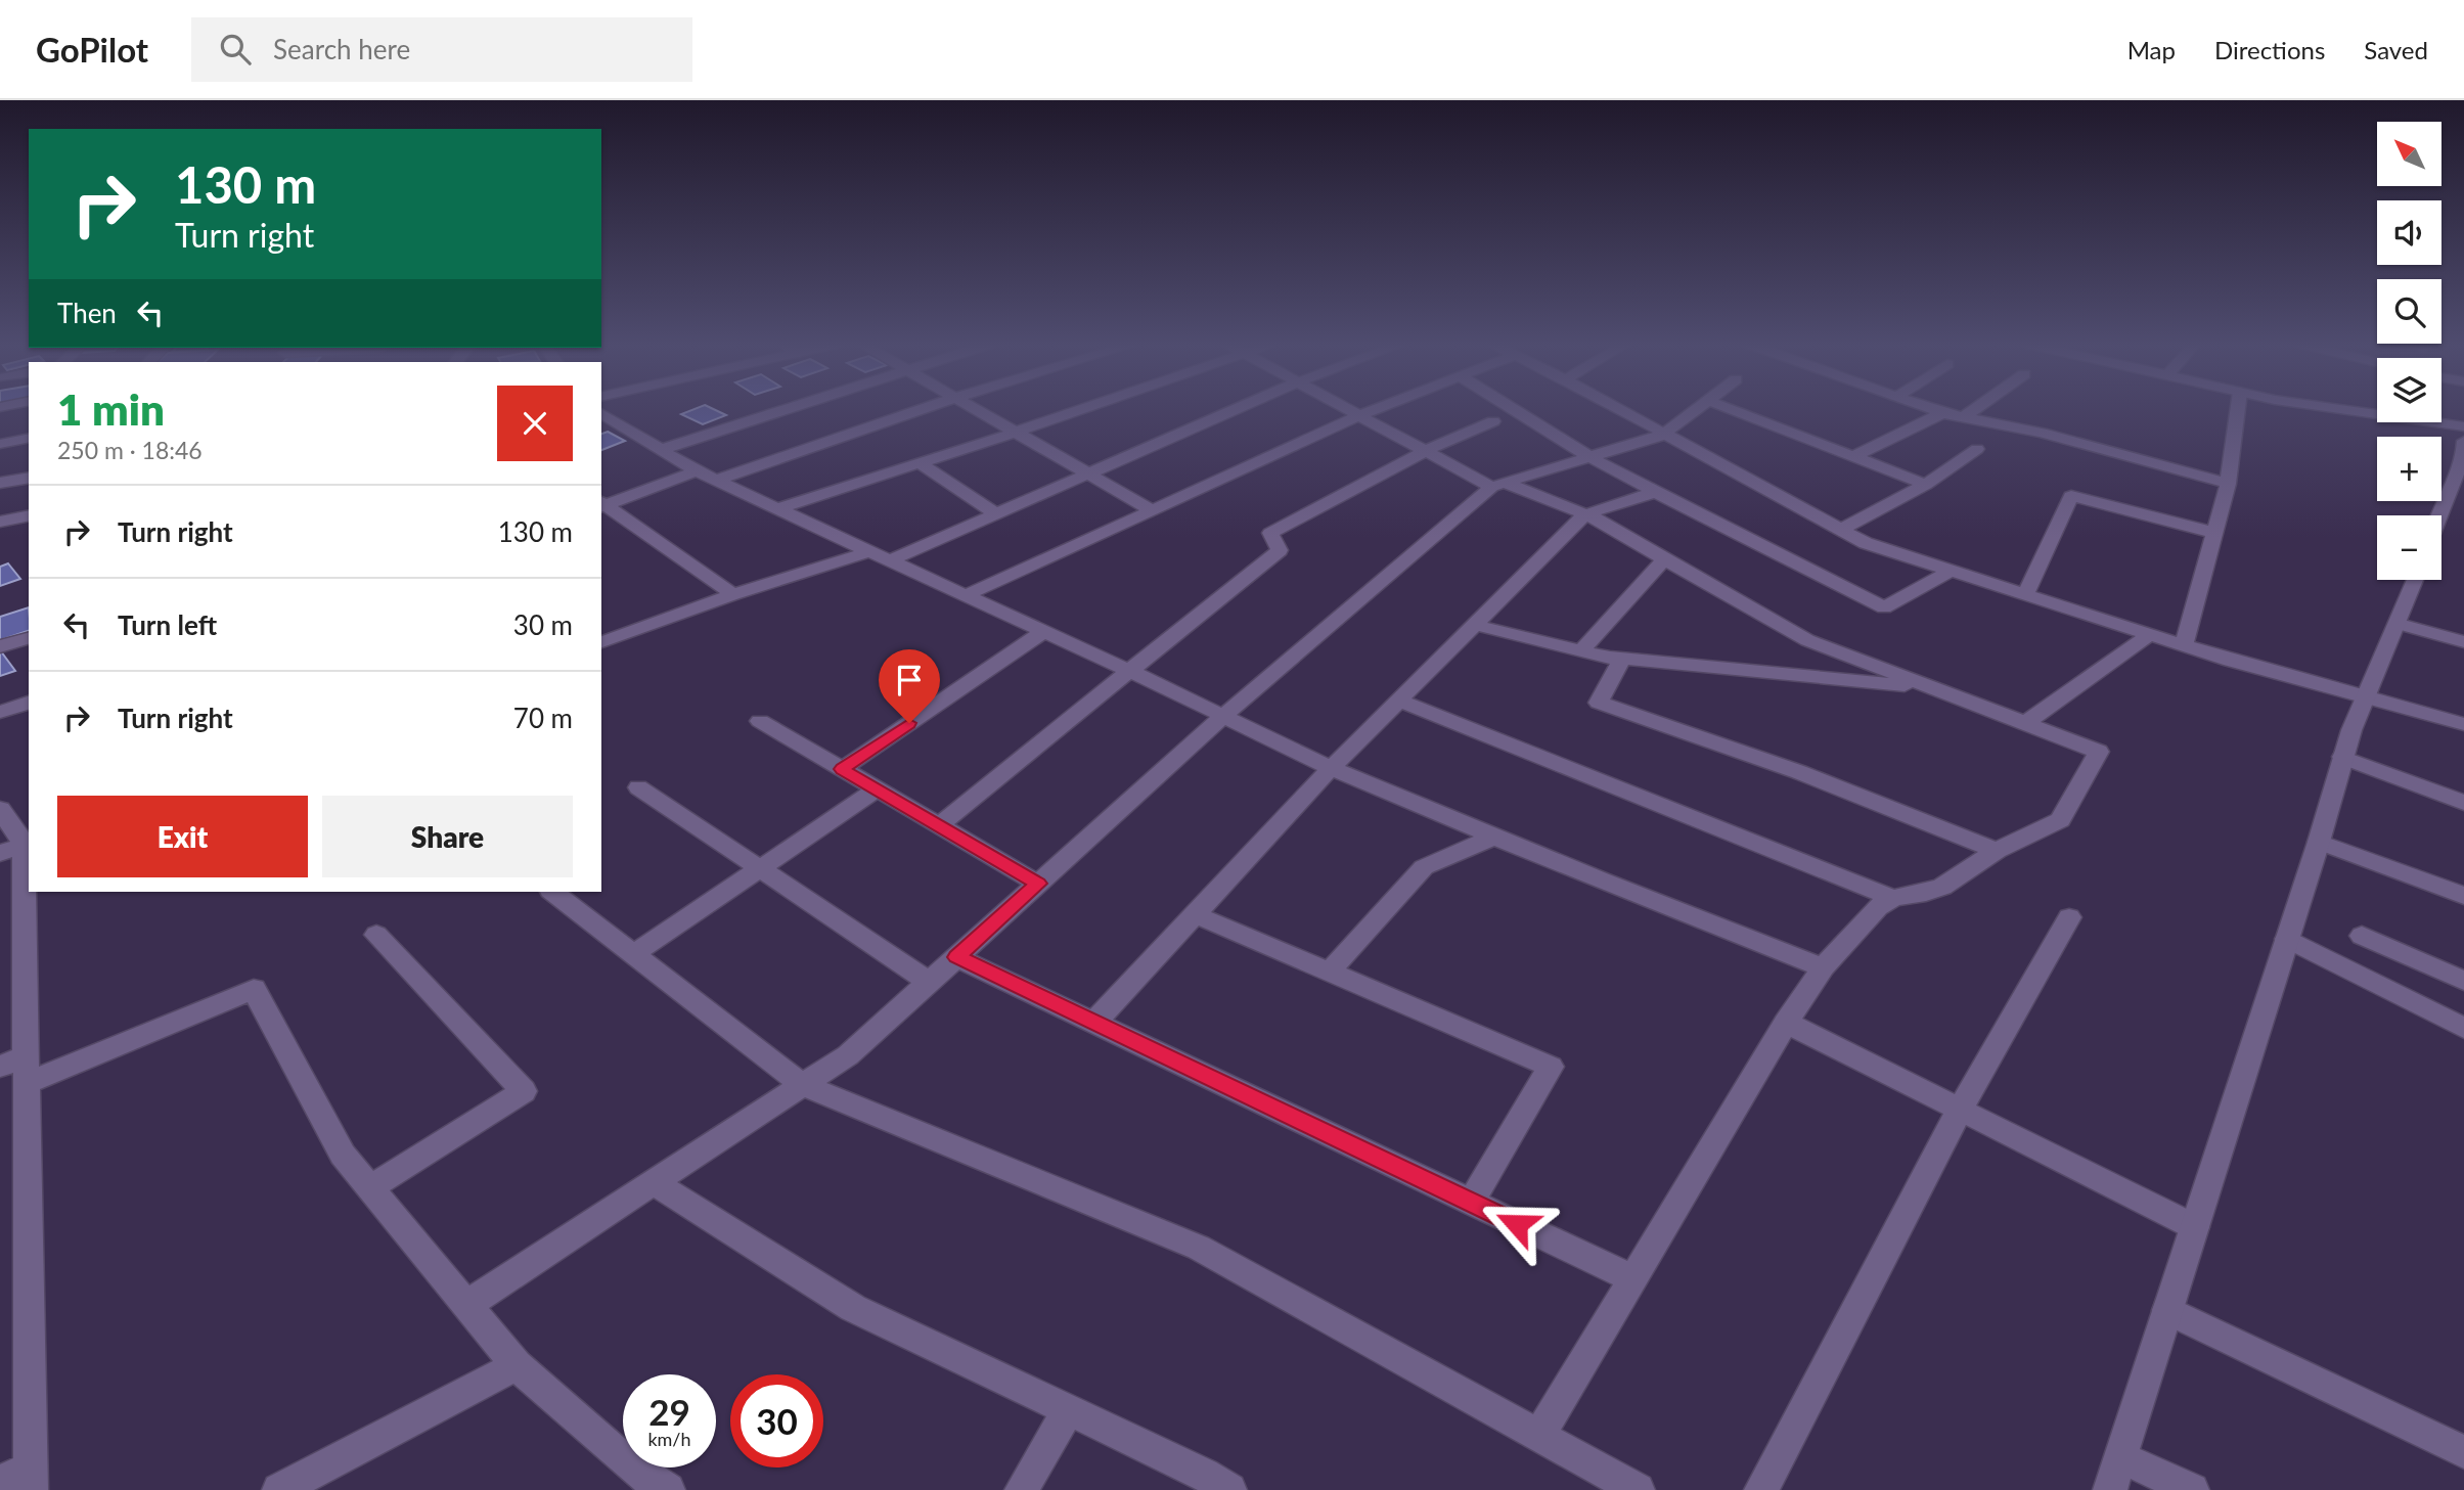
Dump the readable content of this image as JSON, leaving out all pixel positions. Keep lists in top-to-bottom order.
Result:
{
  "north": "top left",
  "page": {
    "header": "GoPilot",
    "search": "Search here",
    "nav": ["Map", "Directions", "Saved"],
    "map_buttons": ["+", "−"],
    "turn": ["130 m", "Turn right"],
    "then": "Then",
    "heading": ["1 min", "250 m · 18:46"],
    "list": [
      {
        "name": "Turn right",
        "value": "130 m"
      },
      {
        "name": "Turn left",
        "value": "30 m"
      },
      {
        "name": "Turn right",
        "value": "70 m"
      }
    ],
    "buttons": ["Exit", "Share"],
    "speed": "29 km/h",
    "limit": "30"
  }
}
